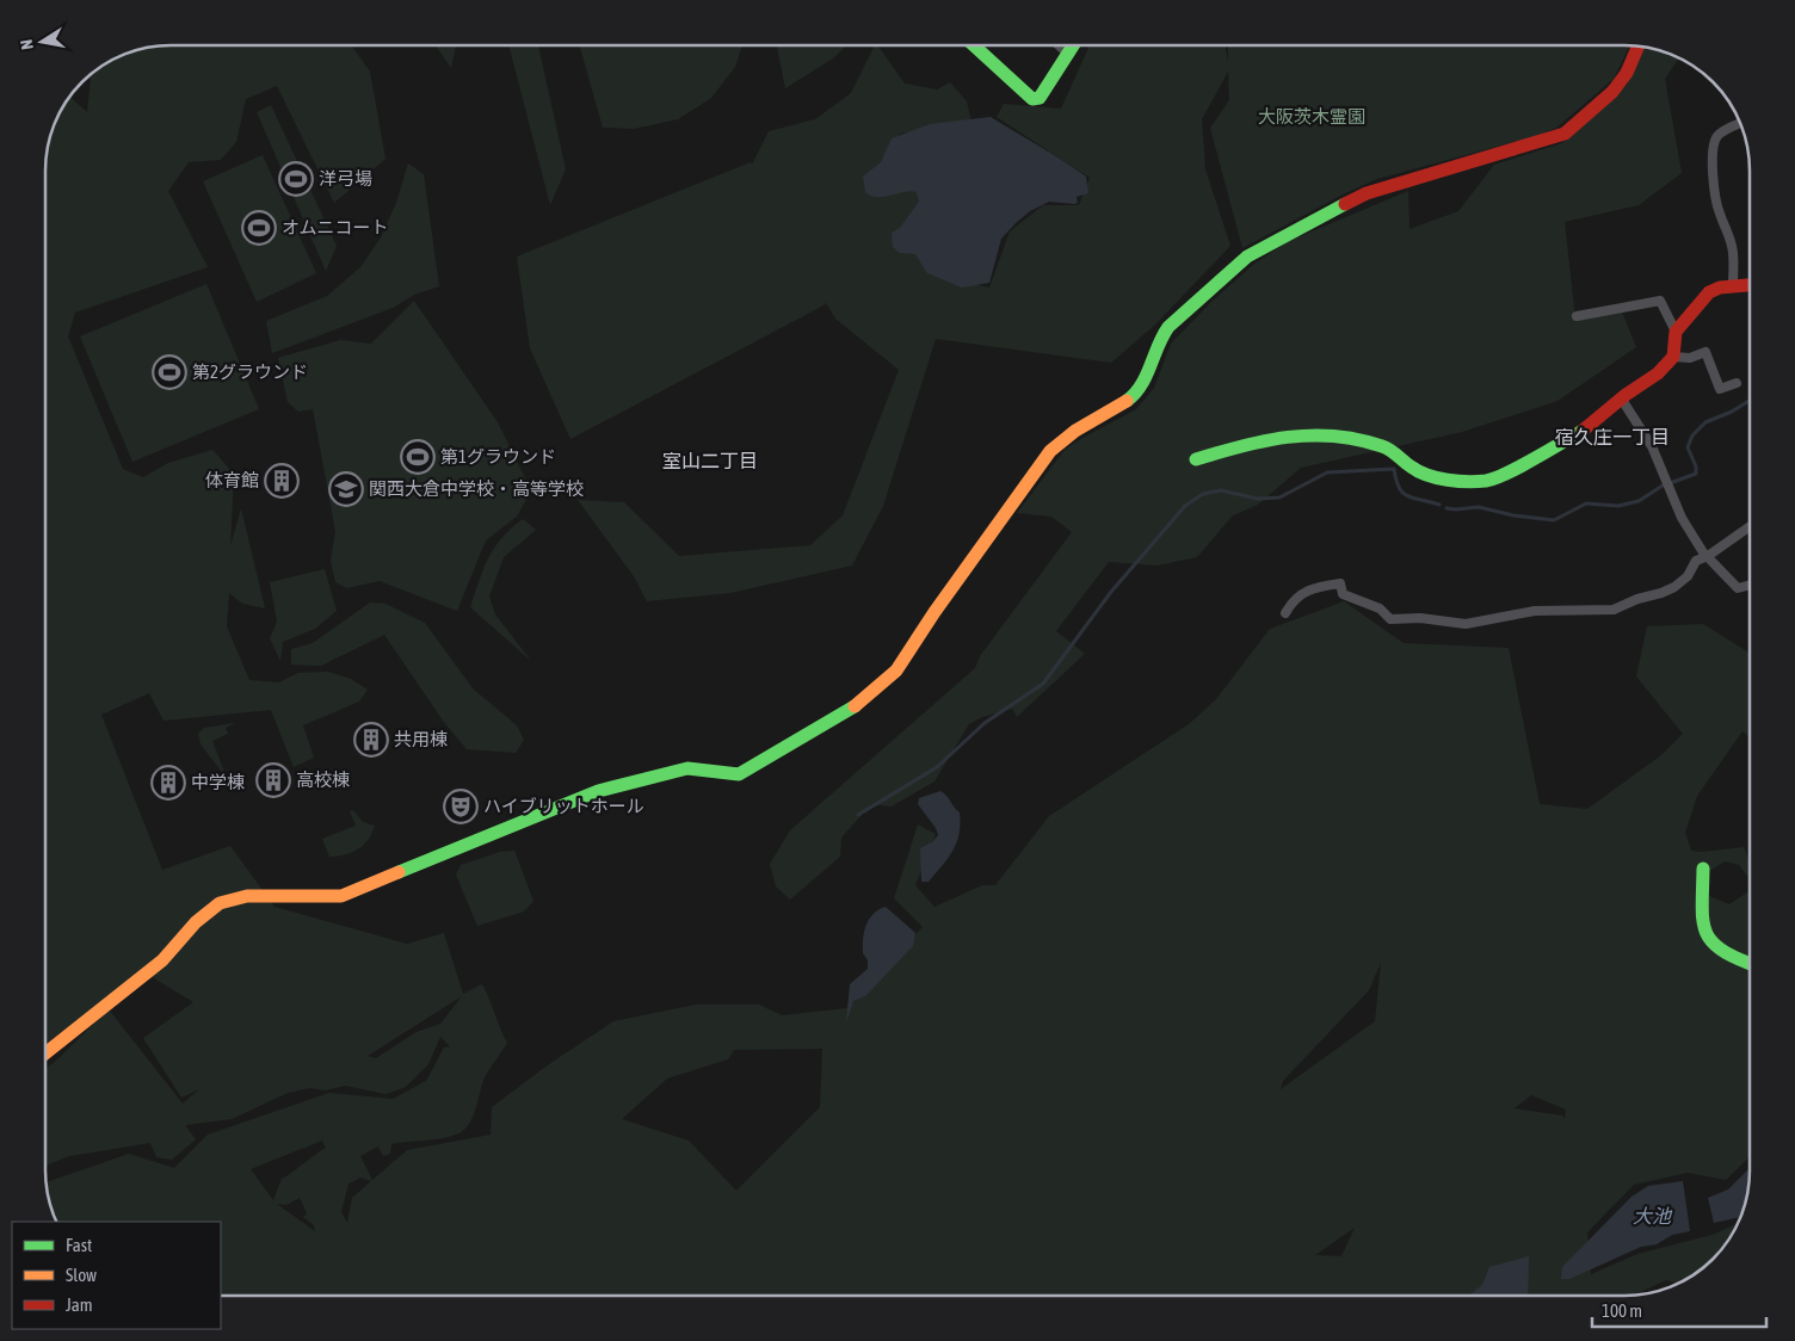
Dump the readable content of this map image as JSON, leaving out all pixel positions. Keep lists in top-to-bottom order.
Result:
{
  "districts": ["宿久庄一丁目", "室山二丁目"],
  "water": ["大池"],
  "parks": ["大阪茨木霊園"],
  "places": {
    "sports": [
      "洋弓場",
      "オムニコート",
      "第2グラウンド",
      "第1グラウンド"
    ],
    "building": [
      "体育館",
      "共用棟",
      "高校棟",
      "中学棟"
    ],
    "school or university": ["関西大倉中学校・高等学校"],
    "theatre": ["ハイブリットホール"]
  },
  "legend": ["Fast", "Slow", "Jam"],
  "scale_bar": "100 m",
  "north": "left"
}
